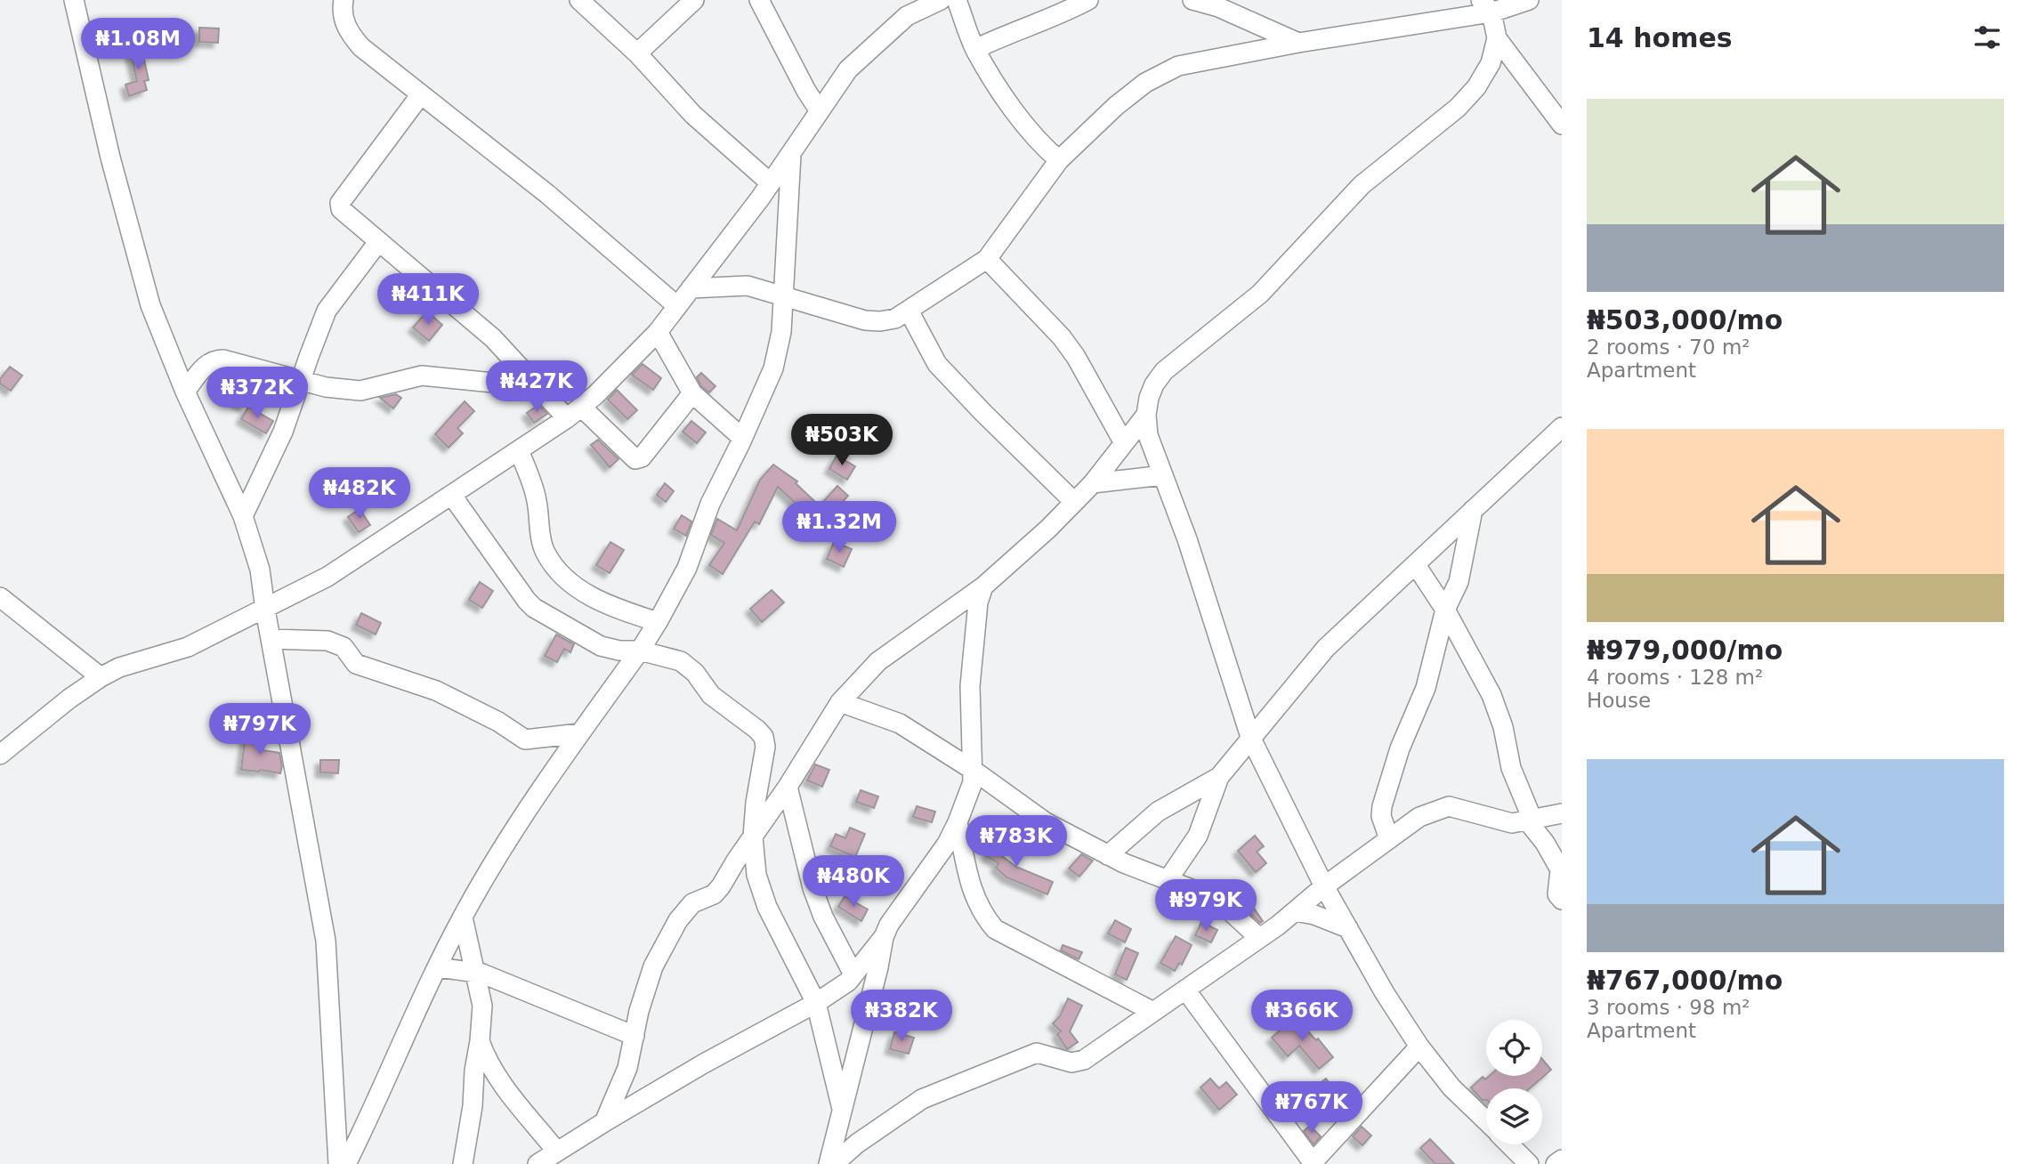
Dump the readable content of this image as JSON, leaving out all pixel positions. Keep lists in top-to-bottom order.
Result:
{
  "page": {
    "heading": "14 homes",
    "price": [
      "₦1.08M",
      "₦411K",
      "₦427K",
      "₦372K",
      "₦503K",
      "₦482K",
      "₦1.32M",
      "₦797K",
      "₦783K",
      "₦480K",
      "₦979K",
      "₦382K",
      "₦366K",
      "₦767K"
    ],
    "list": [
      {
        "name": "₦503,000/mo",
        "note": "2 rooms · 70 m² · Apartment"
      },
      {
        "name": "₦979,000/mo",
        "note": "4 rooms · 128 m² · House"
      },
      {
        "name": "₦767,000/mo",
        "note": "3 rooms · 98 m² · Apartment"
      }
    ]
  }
}
